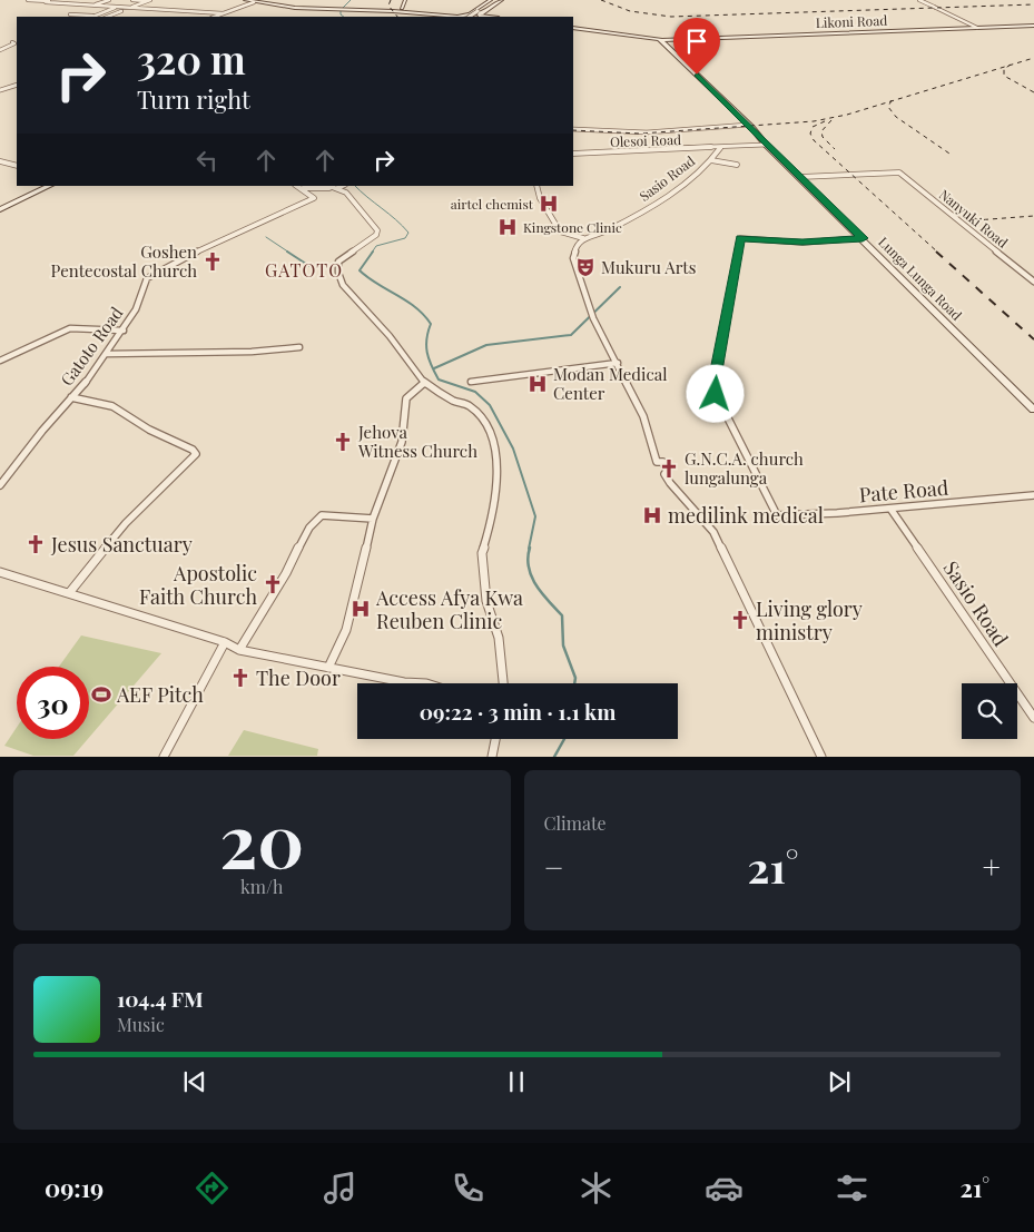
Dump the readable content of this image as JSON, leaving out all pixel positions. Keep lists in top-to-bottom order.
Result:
{
  "streets": {
    "main road": ["Likoni Road", "Lunga Lunga Road"],
    "street": [
      "Olesoi Road",
      "Sasio Road",
      "Nanyuki Road",
      "Gatoto Road",
      "Pate Road"
    ]
  },
  "crossings": [
    ["Likoni Road", "Lunga Lunga Road"],
    ["Olesoi Road", "Sasio Road"],
    ["Olesoi Road", "Lunga Lunga Road"],
    ["Sasio Road", "Pate Road"],
    ["Nanyuki Road", "Lunga Lunga Road"],
    ["Lunga Lunga Road", "Pate Road"]
  ],
  "districts": ["GATOTO"],
  "places": {
    "hospital": [
      "airtel chemist",
      "Kingstone Clinic",
      "Modan Medical Center",
      "medilink medical",
      "Access Afya Kwa Reuben Clinic"
    ],
    "church": [
      "Goshen Pentecostal Church",
      "Jehova Witness Church",
      "G.N.C.A. church lungalunga",
      "Jesus Sanctuary",
      "Apostolic Faith Church",
      "Living glory ministry",
      "The Door"
    ],
    "theatre": ["Mukuru Arts"],
    "sports": ["AEF Pitch"]
  },
  "page": {
    "turn": ["320 m", "Turn right"],
    "limit": "30",
    "trip": "09:22 · 3 min · 1.1 km",
    "tile": [
      ["20", "km/h"],
      "Climate"
    ],
    "heat": ["−", "21°", "+"],
    "song": ["104.4 FM", "Music"],
    "tabs": ["09:19", "21°"]
  }
}
